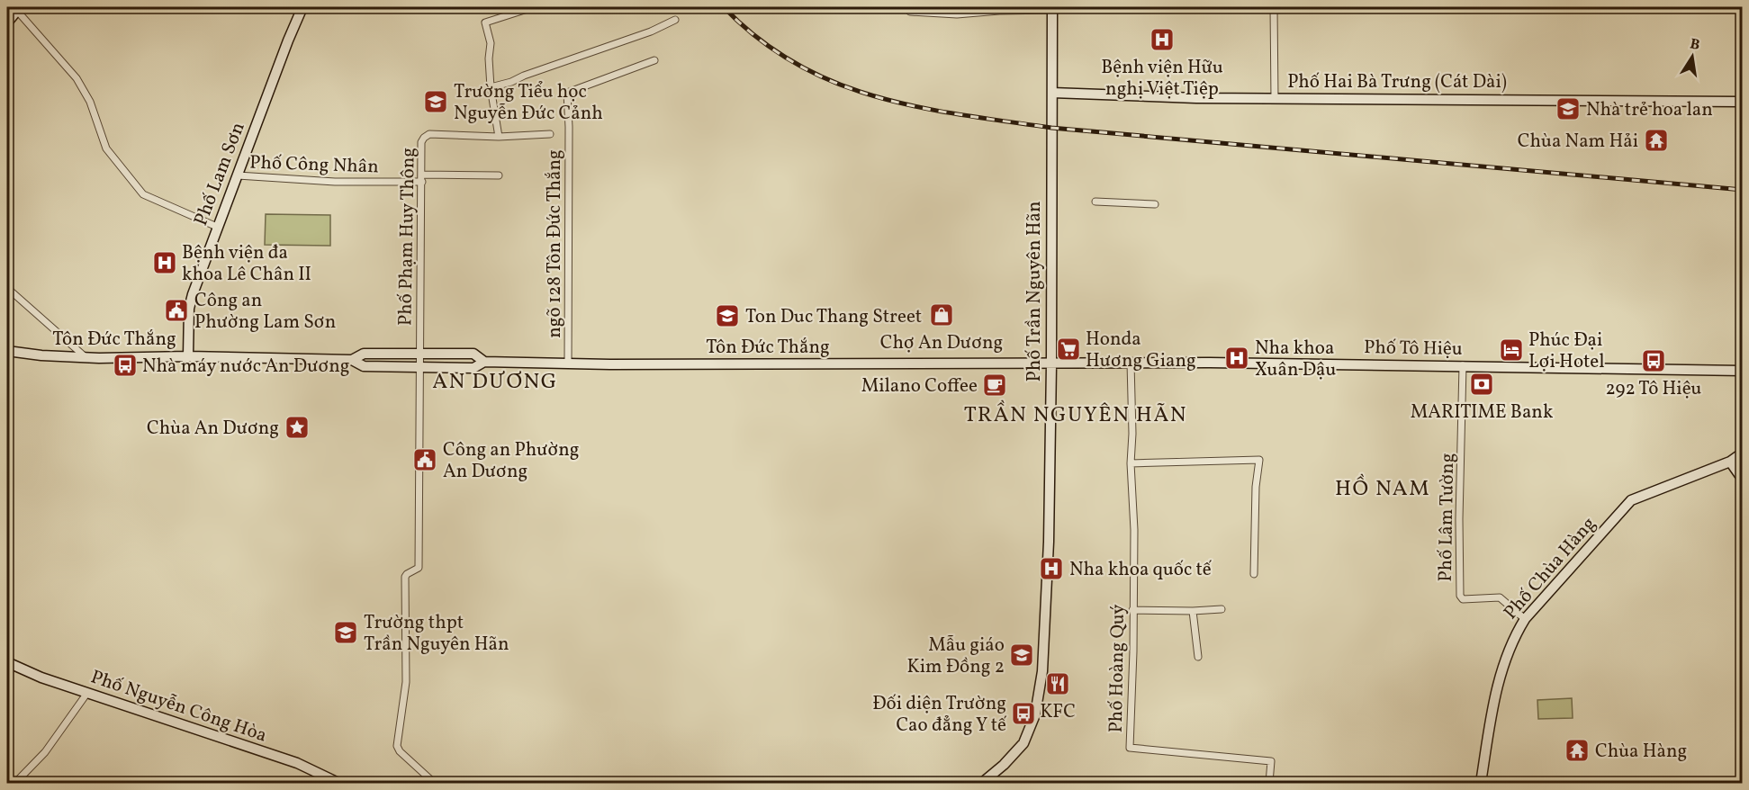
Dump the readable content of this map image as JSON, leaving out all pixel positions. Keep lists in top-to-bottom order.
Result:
{
  "streets": {
    "main road": [
      "Phố Hai Bà Trưng (Cát Dài)",
      "Phố Lam Sơn",
      "Phố Trần Nguyên Hãn",
      "Tôn Đức Thắng",
      "Phố Tô Hiệu",
      "Phố Chùa Hàng",
      "Phố Nguyễn Công Hòa"
    ],
    "street": [
      "Phố Công Nhân",
      "Phố Phạm Huy Thông",
      "ngõ 128 Tôn Đức Thắng",
      "Phố Lâm Tường",
      "Phố Hoàng Quý"
    ]
  },
  "crossings": [
    ["Phố Hai Bà Trưng (Cát Dài)", "Phố Trần Nguyên Hãn"],
    ["Phố Công Nhân", "Phố Lam Sơn"],
    ["Phố Công Nhân", "Phố Phạm Huy Thông"],
    ["Phố Lam Sơn", "Tôn Đức Thắng"],
    ["Phố Phạm Huy Thông", "Tôn Đức Thắng"],
    ["ngõ 128 Tôn Đức Thắng", "Tôn Đức Thắng"],
    ["Phố Trần Nguyên Hãn", "Tôn Đức Thắng"],
    ["Phố Trần Nguyên Hãn", "Phố Tô Hiệu"],
    ["Tôn Đức Thắng", "Phố Tô Hiệu"],
    ["Phố Tô Hiệu", "Phố Lâm Tường"],
    ["Phố Tô Hiệu", "Phố Hoàng Quý"],
    ["Phố Lâm Tường", "Phố Chùa Hàng"]
  ],
  "districts": ["AN DƯƠNG", "TRẦN NGUYÊN HÃN", "HỒ NAM"],
  "places": {
    "hospital": [
      "Bệnh viện Hữu nghị Việt Tiệp",
      "Bệnh viện đa khoa Lê Chân II",
      "Nha khoa Xuân Dậu",
      "Nha khoa quốc tế"
    ],
    "school or university": [
      "Trường Tiểu học Nguyễn Đức Cảnh",
      "Nhà trẻ hoa lan",
      "Ton Duc Thang Street",
      "Trường thpt Trần Nguyên Hãn",
      "Mẫu giáo Kim Đồng 2"
    ],
    "temple": ["Chùa Nam Hải", "Chùa Hàng"],
    "public building": ["Công an Phường Lam Sơn", "Công an Phường An Dương"],
    "shop": ["Chợ An Dương"],
    "supermarket": ["Honda Hương Giang"],
    "hotel": ["Phúc Đại Lợi Hotel"],
    "bus stop": ["292 Tô Hiệu", "Nhà máy nước An Dương", "Đối diện Trường Cao đẳng Y tế"],
    "bank": ["MARITIME Bank"],
    "cafe": ["Milano Coffee"],
    "place": ["Chùa An Dương"],
    "restaurant": ["KFC"]
  },
  "north": "top"
}
